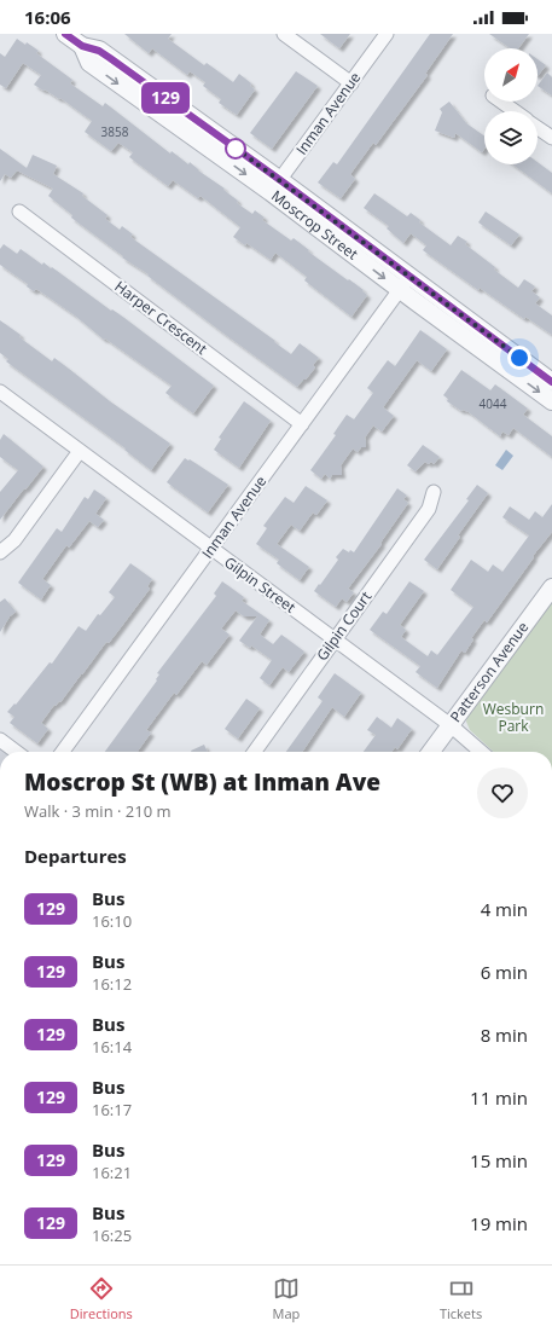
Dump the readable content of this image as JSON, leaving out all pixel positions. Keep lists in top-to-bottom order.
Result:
{
  "streets": {
    "street": [
      "Inman Avenue",
      "Moscrop Street",
      "Harper Crescent",
      "Gilpin Street",
      "Gilpin Court",
      "Patterson Avenue"
    ]
  },
  "crossings": [
    ["Inman Avenue", "Moscrop Street"],
    ["Inman Avenue", "Harper Crescent"],
    ["Inman Avenue", "Gilpin Street"],
    ["Gilpin Street", "Gilpin Court"],
    ["Gilpin Street", "Patterson Avenue"]
  ],
  "parks": ["Wesburn Park"],
  "lines": ["bus line 129"],
  "house_numbers": ["3858", "4044"],
  "north": "top right",
  "page": {
    "status": "16:06",
    "on_map": "129",
    "heading": [
      ["Moscrop St (WB) at Inman Ave", "Walk · 3 min · 210 m"],
      "Departures"
    ],
    "list": [
      {
        "mark": "129",
        "name": "Bus",
        "note": "16:10",
        "value": "4 min"
      },
      {
        "mark": "129",
        "name": "Bus",
        "note": "16:12",
        "value": "6 min"
      },
      {
        "mark": "129",
        "name": "Bus",
        "note": "16:14",
        "value": "8 min"
      },
      {
        "mark": "129",
        "name": "Bus",
        "note": "16:17",
        "value": "11 min"
      },
      {
        "mark": "129",
        "name": "Bus",
        "note": "16:21",
        "value": "15 min"
      },
      {
        "mark": "129",
        "name": "Bus",
        "note": "16:25",
        "value": "19 min"
      }
    ],
    "tabs": ["Directions", "Map", "Tickets"]
  }
}
